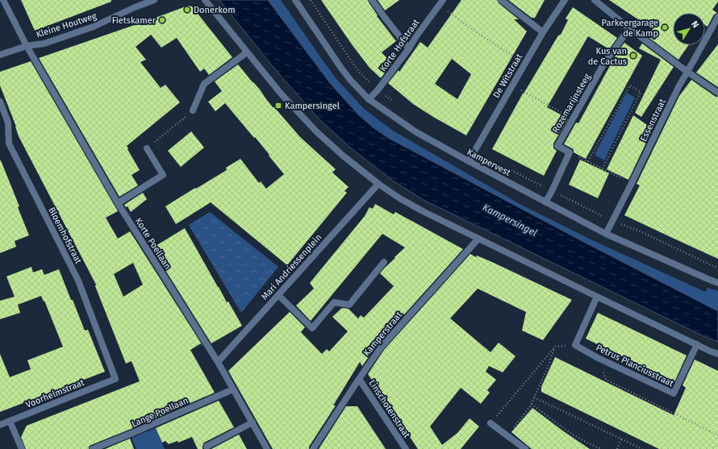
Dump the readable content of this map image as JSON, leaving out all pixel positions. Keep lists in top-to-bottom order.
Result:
{
  "streets": {
    "street": [
      "Kleine Houtweg",
      "Korte Hofstraat",
      "De Witstraat",
      "Rozemarijnsteeg",
      "Essenstraat",
      "Kampervest",
      "Bloemhofstraat",
      "Korte Poellaan",
      "Mari Andriessenplein",
      "Kamperstraat",
      "Petrus Planciusstraat",
      "Voorhelmstraat",
      "Linschotenstraat",
      "Lange Poellaan"
    ]
  },
  "crossings": [
    ["Kleine Houtweg", "Korte Poellaan"],
    ["Korte Hofstraat", "Kampervest"],
    ["De Witstraat", "Kampervest"],
    ["Essenstraat", "Kampervest"],
    ["Bloemhofstraat", "Voorhelmstraat"],
    ["Korte Poellaan", "Mari Andriessenplein"],
    ["Korte Poellaan", "Lange Poellaan"],
    ["Kamperstraat", "Linschotenstraat"]
  ],
  "water": ["Kampersingel"],
  "places": {
    "other": [
      "Donerkom",
      "Fietskamer",
      "Parkeergarage de Kamp",
      "Kus van de Cactus"
    ],
    "transit": ["Kampersingel"]
  },
  "north": "top right"
}
